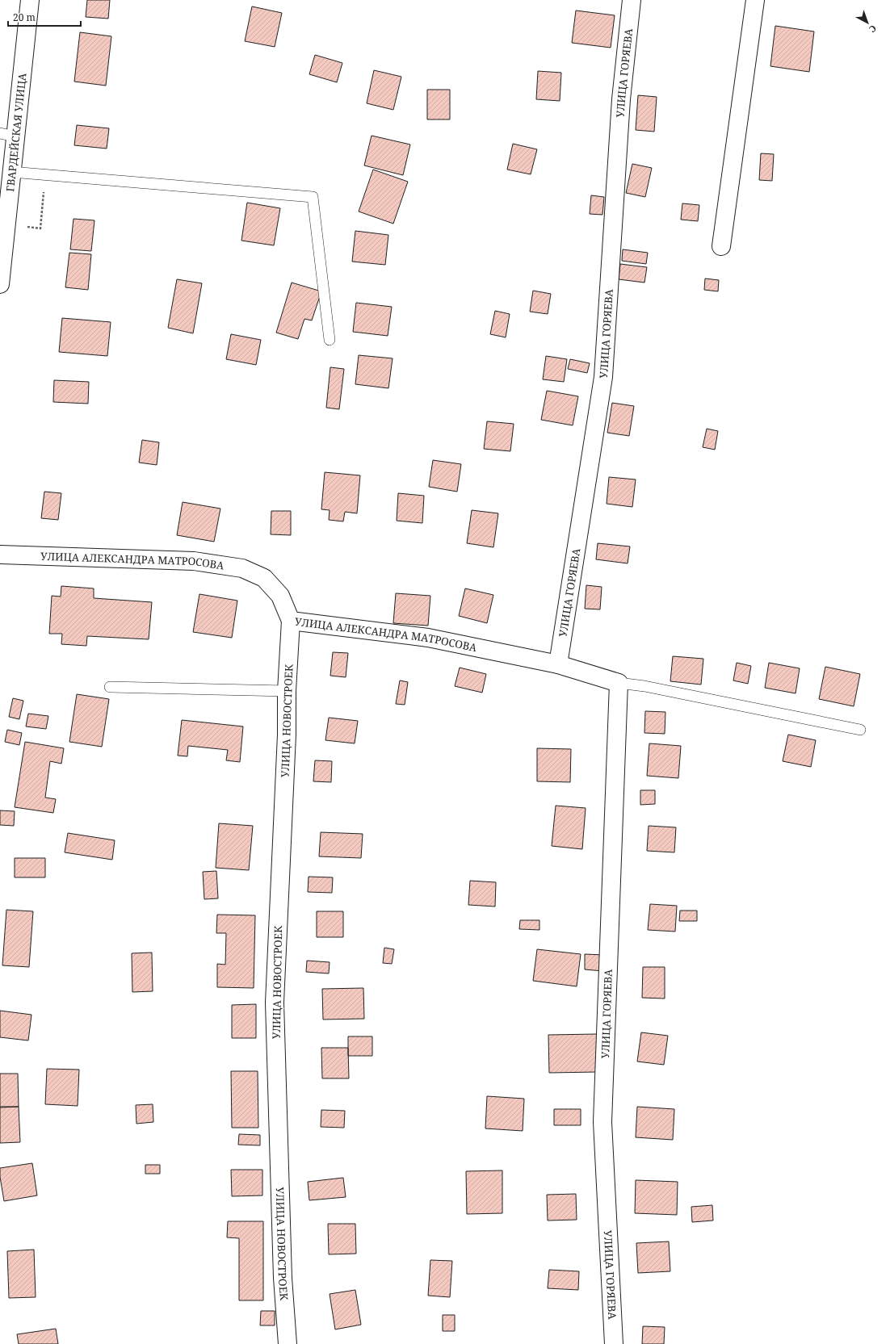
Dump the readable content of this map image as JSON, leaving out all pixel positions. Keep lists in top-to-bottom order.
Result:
{
  "streets": {
    "street": [
      "УЛИЦА ГОРЯЕВА",
      "ГВАРДЕЙСКАЯ УЛИЦА",
      "УЛИЦА АЛЕКСАНДРА МАТРОСОВА",
      "УЛИЦА НОВОСТРОЕК"
    ]
  },
  "crossings": [
    ["УЛИЦА ГОРЯЕВА", "УЛИЦА АЛЕКСАНДРА МАТРОСОВА"],
    ["УЛИЦА АЛЕКСАНДРА МАТРОСОВА", "УЛИЦА НОВОСТРОЕК"]
  ],
  "scale_bar": "20 m",
  "north": "bottom right"
}
